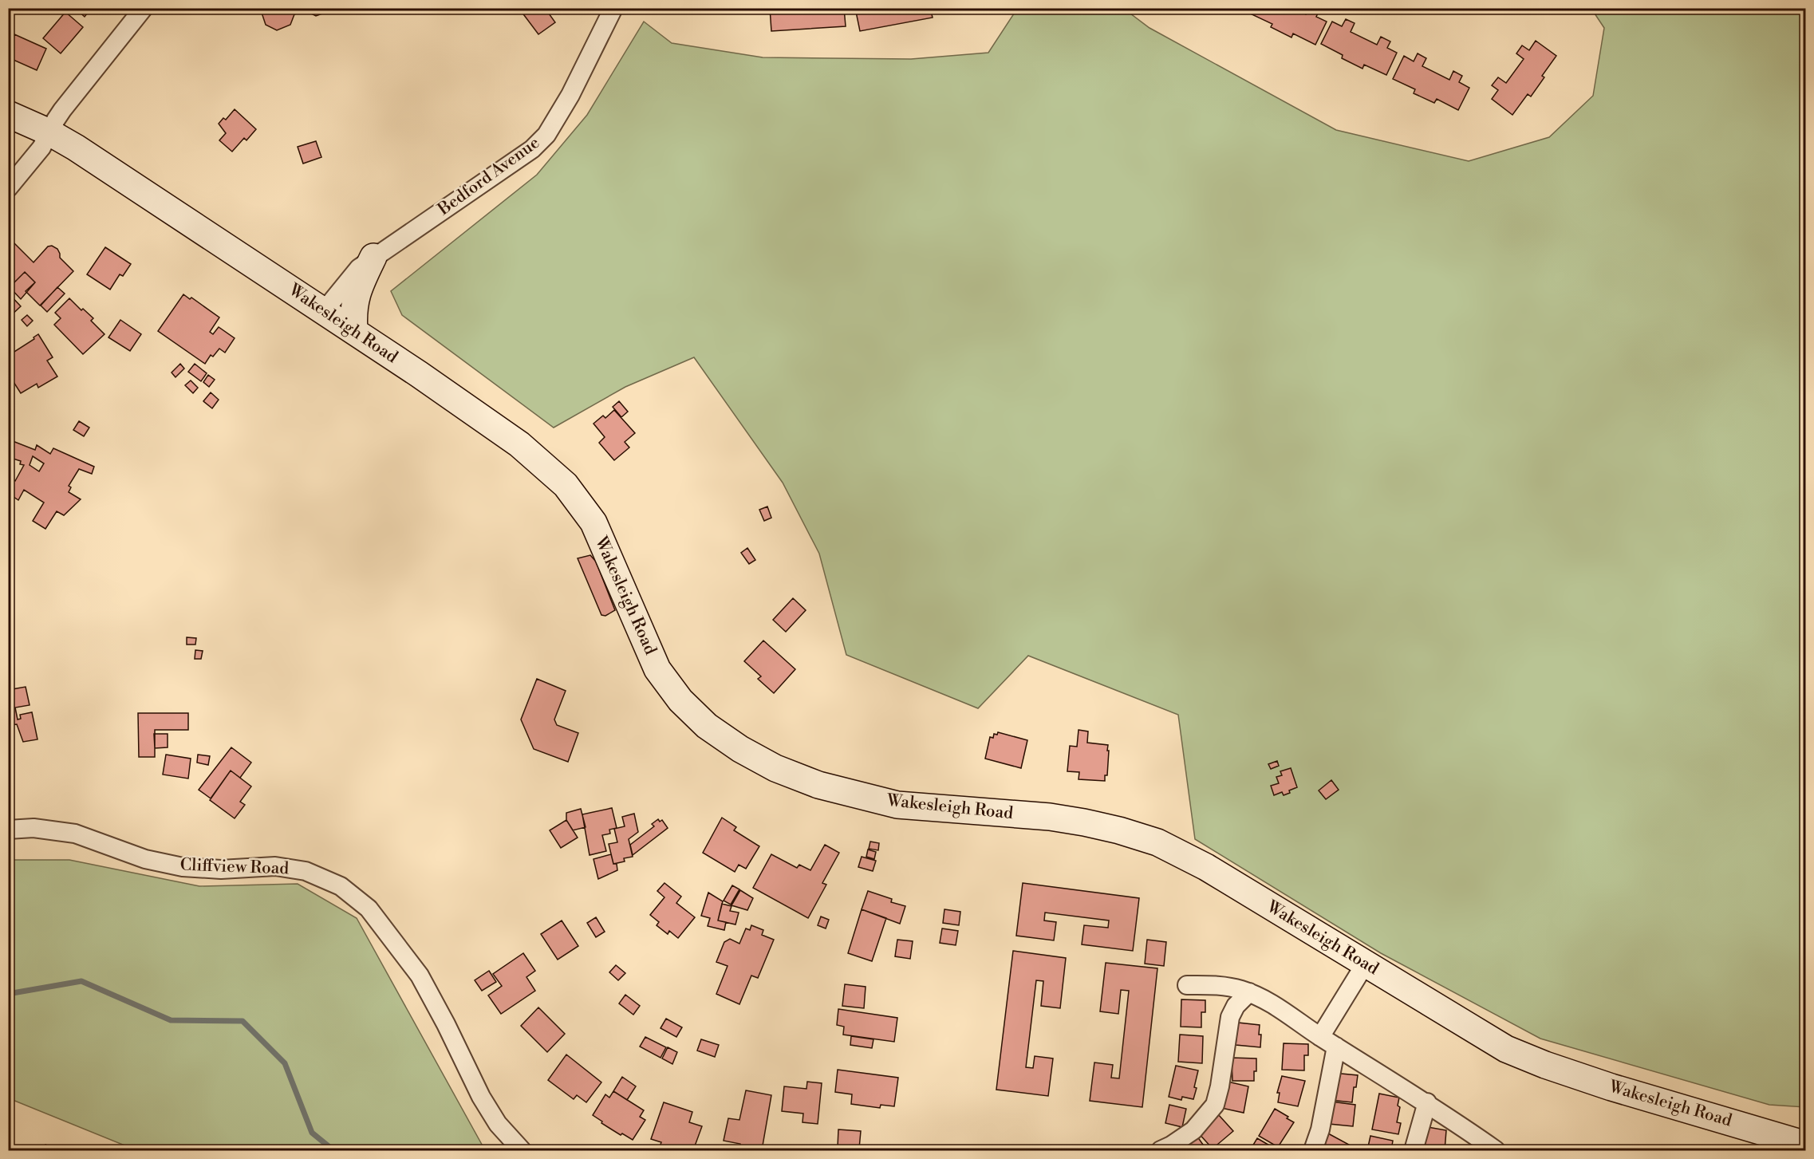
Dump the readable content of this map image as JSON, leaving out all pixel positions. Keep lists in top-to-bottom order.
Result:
{
  "streets": {
    "main road": ["Wakesleigh Road"],
    "street": ["Bedford Avenue", "Cliffview Road"]
  },
  "crossings": [
    ["Bedford Avenue", "Wakesleigh Road"]
  ]
}
